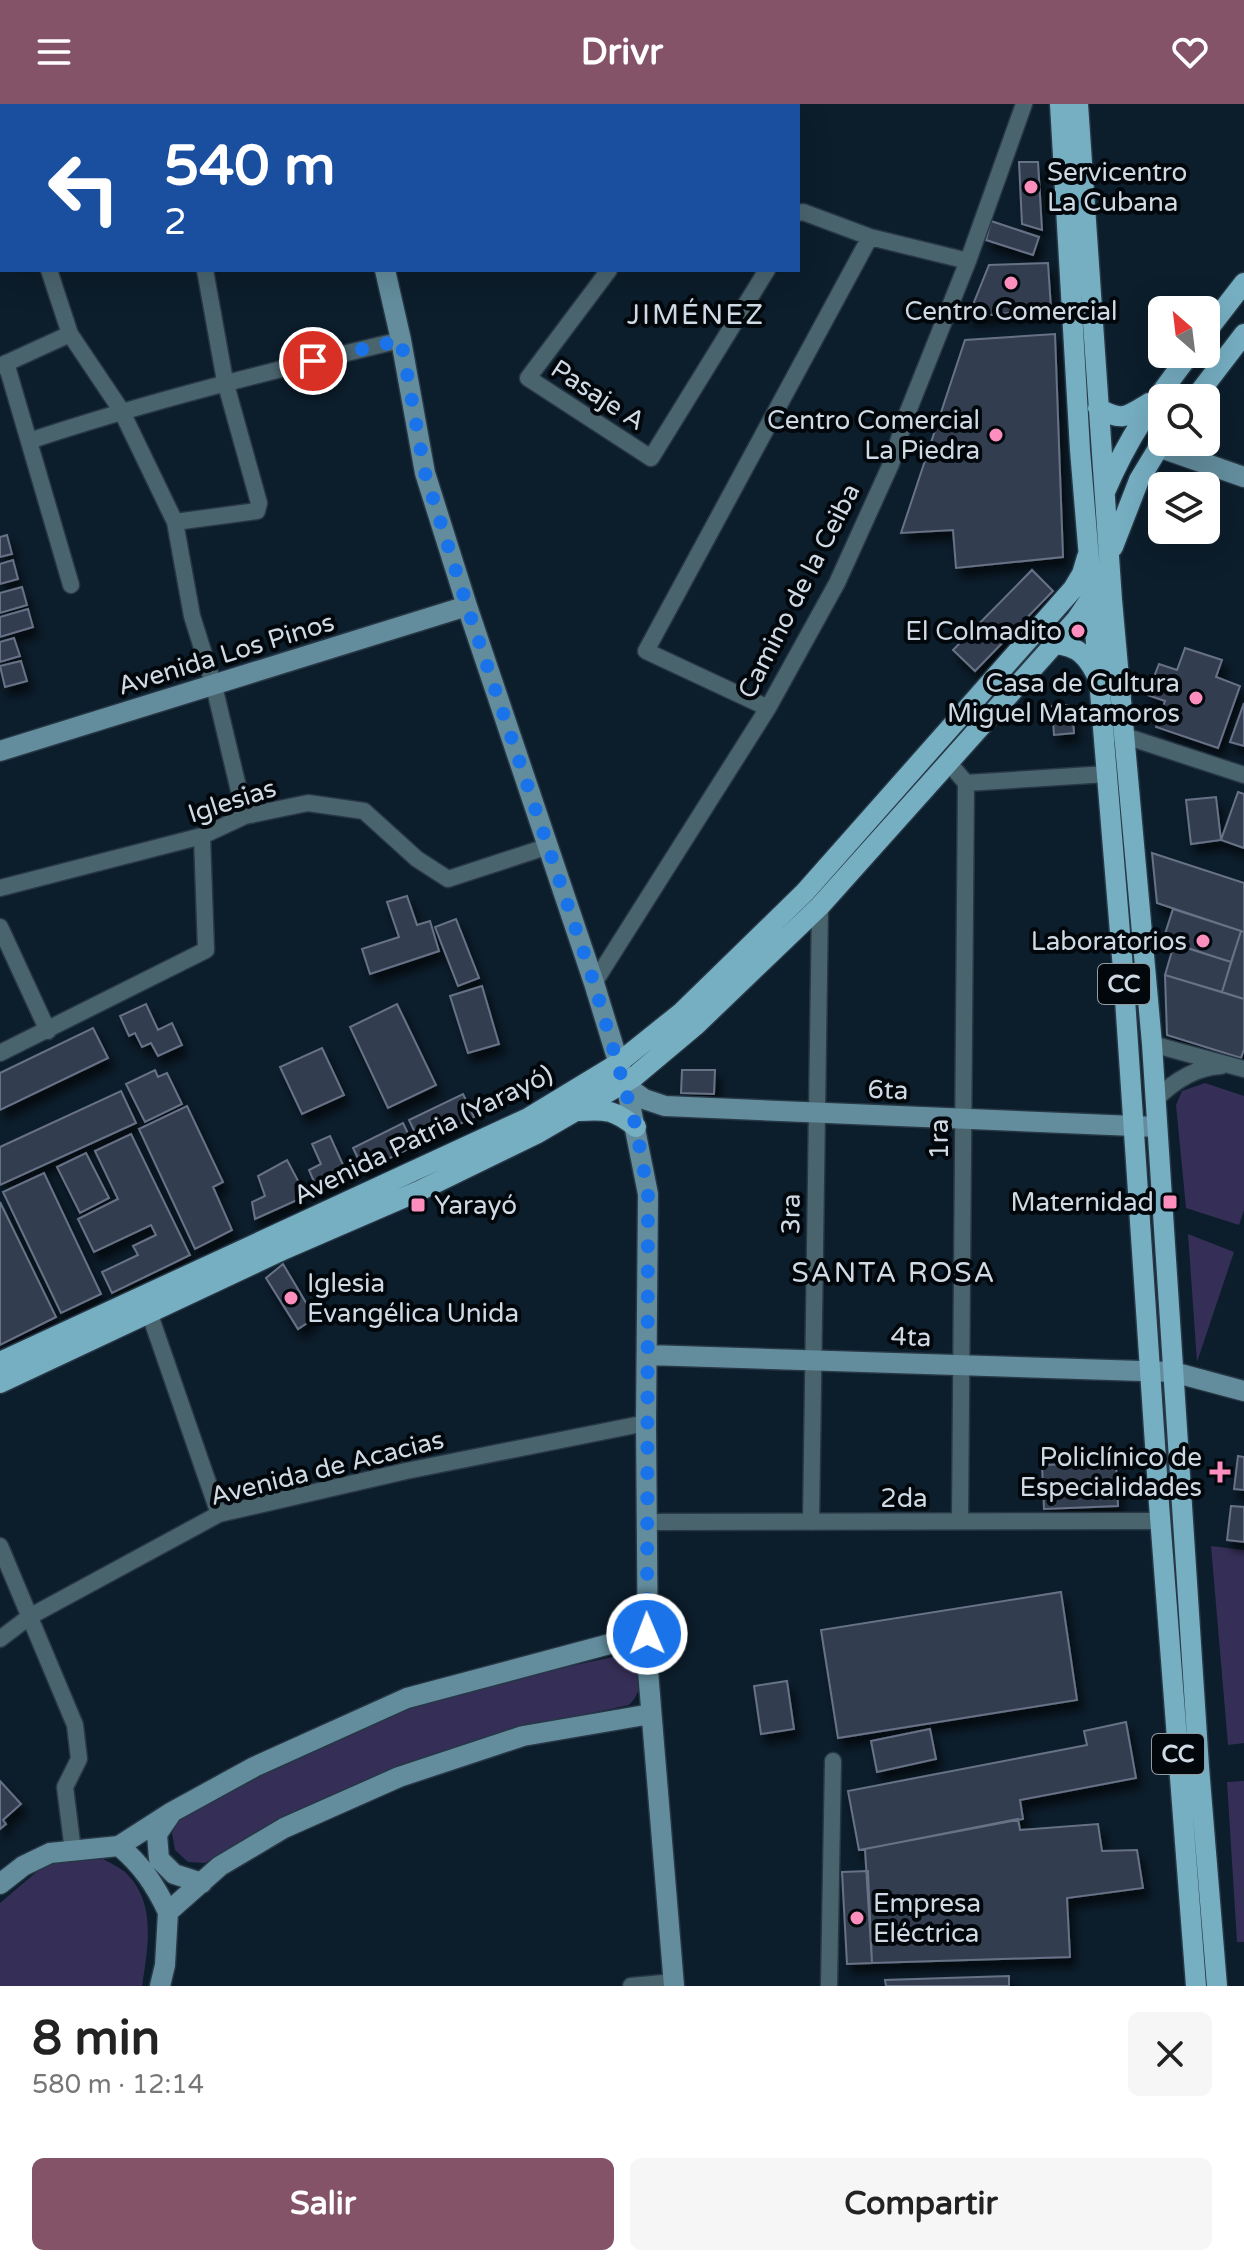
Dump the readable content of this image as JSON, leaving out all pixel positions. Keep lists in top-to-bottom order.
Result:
{
  "streets": {
    "main road": ["CC", "Avenida Patria (Yarayó)"],
    "street": [
      "Pasaje A",
      "Camino de la Ceiba",
      "Avenida Los Pinos",
      "Iglesias",
      "6ta",
      "1ra",
      "3ra",
      "4ta",
      "Avenida de Acacias",
      "2da"
    ]
  },
  "crossings": [
    ["CC", "6ta"],
    ["CC", "Avenida Patria (Yarayó)"],
    ["CC", "4ta"],
    ["CC", "2da"],
    ["6ta", "Avenida Patria (Yarayó)"],
    ["6ta", "1ra"],
    ["6ta", "3ra"],
    ["Avenida Patria (Yarayó)", "3ra"],
    ["1ra", "4ta"],
    ["1ra", "2da"],
    ["3ra", "4ta"],
    ["3ra", "2da"]
  ],
  "districts": ["JIMÉNEZ", "SANTA ROSA"],
  "places": {
    "other": [
      "Servicentro La Cubana",
      "Centro Comercial",
      "Centro Comercial La Piedra",
      "El Colmadito",
      "Casa de Cultura Miguel Matamoros",
      "Laboratorios",
      "Iglesia Evangélica Unida",
      "Empresa Eléctrica"
    ],
    "transit": ["Maternidad", "Yarayó"],
    "health": ["Policlínico de Especialidades"]
  },
  "north": "top left",
  "page": {
    "header": "Drivr",
    "turn": ["540 m", "2"],
    "heading": ["8 min", "580 m · 12:14"],
    "buttons": ["Salir", "Compartir"]
  }
}
